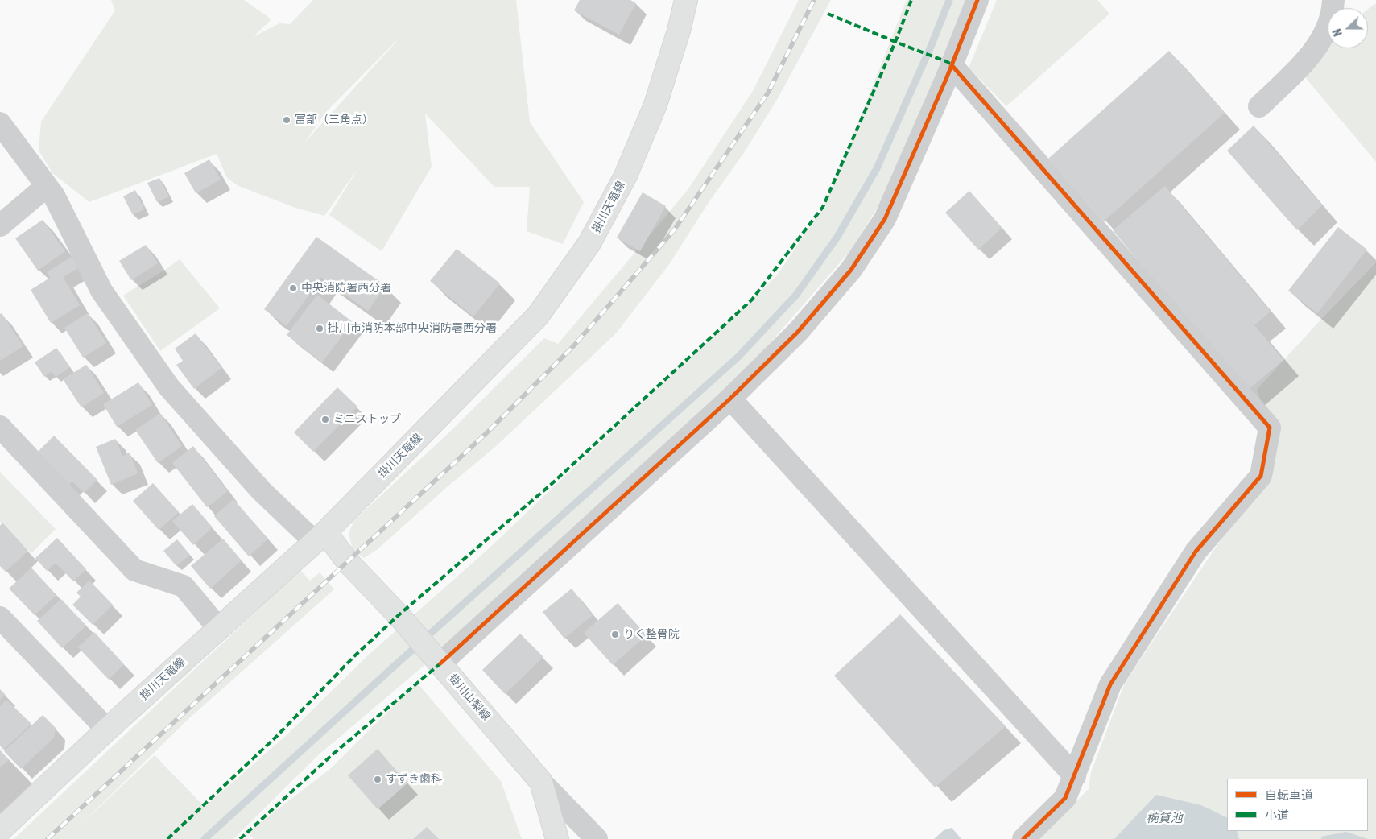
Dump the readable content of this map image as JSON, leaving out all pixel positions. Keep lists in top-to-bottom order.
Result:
{
  "streets": {
    "main road": ["掛川天竜線", "掛川山梨線"]
  },
  "crossings": [
    ["掛川天竜線", "掛川山梨線"]
  ],
  "water": ["椀貸池"],
  "places": [
    "富部（三角点）",
    "中央消防署西分署",
    "掛川市消防本部中央消防署西分署",
    "ミニストップ",
    "りく整骨院",
    "すずき歯科"
  ],
  "legend": ["自転車道", "小道"],
  "north": "left"
}
